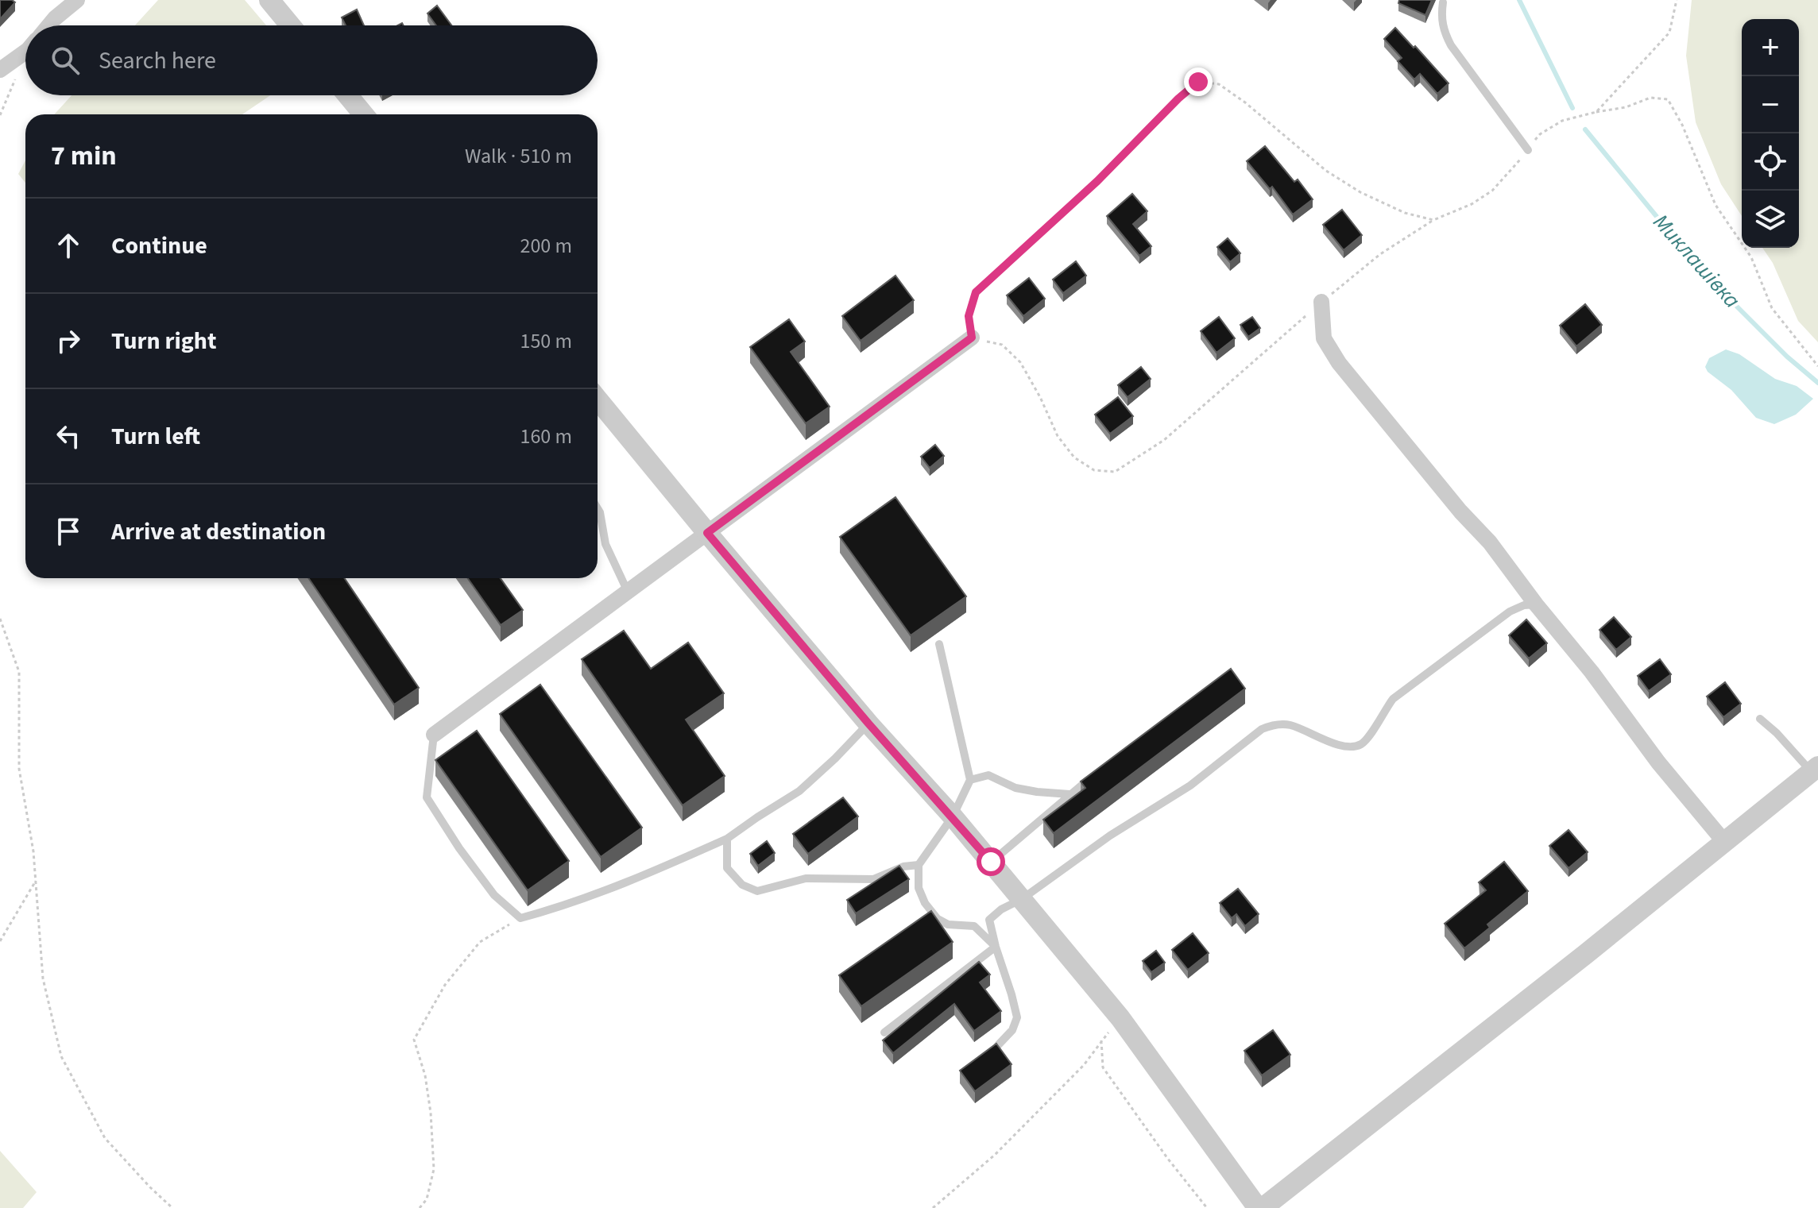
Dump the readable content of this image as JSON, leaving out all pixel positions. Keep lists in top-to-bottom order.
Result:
{
  "water": ["Миклашівка"],
  "page": {
    "map_buttons": ["+", "−"],
    "search": "Search here",
    "heading": ["7 min", "Walk · 510 m"],
    "list": [
      ["Continue", "200 m"],
      ["Turn right", "150 m"],
      ["Turn left", "160 m"],
      "Arrive at destination"
    ]
  }
}
